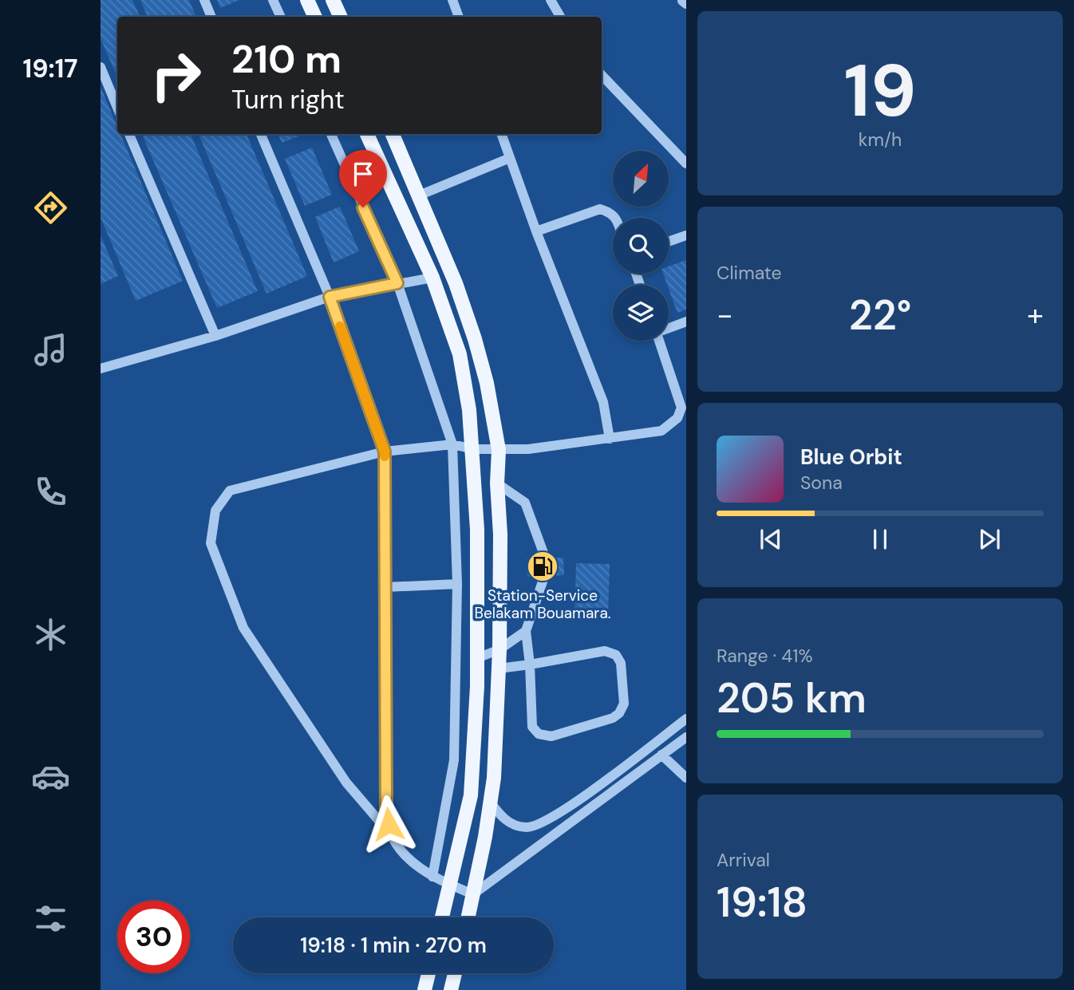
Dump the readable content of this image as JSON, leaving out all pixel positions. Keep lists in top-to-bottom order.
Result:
{
  "places": {
    "fuel station": ["Station-Service Belakam Bouamara."]
  },
  "north": "top right",
  "page": {
    "tabs": "19:17",
    "tile": [
      ["19", "km/h"],
      "Climate",
      ["Range · 41%", "205 km"],
      ["Arrival", "19:18"]
    ],
    "turn": ["210 m", "Turn right"],
    "heat": ["−", "22°", "+"],
    "song": ["Blue Orbit", "Sona"],
    "limit": "30",
    "trip": "19:18 · 1 min · 270 m"
  }
}
